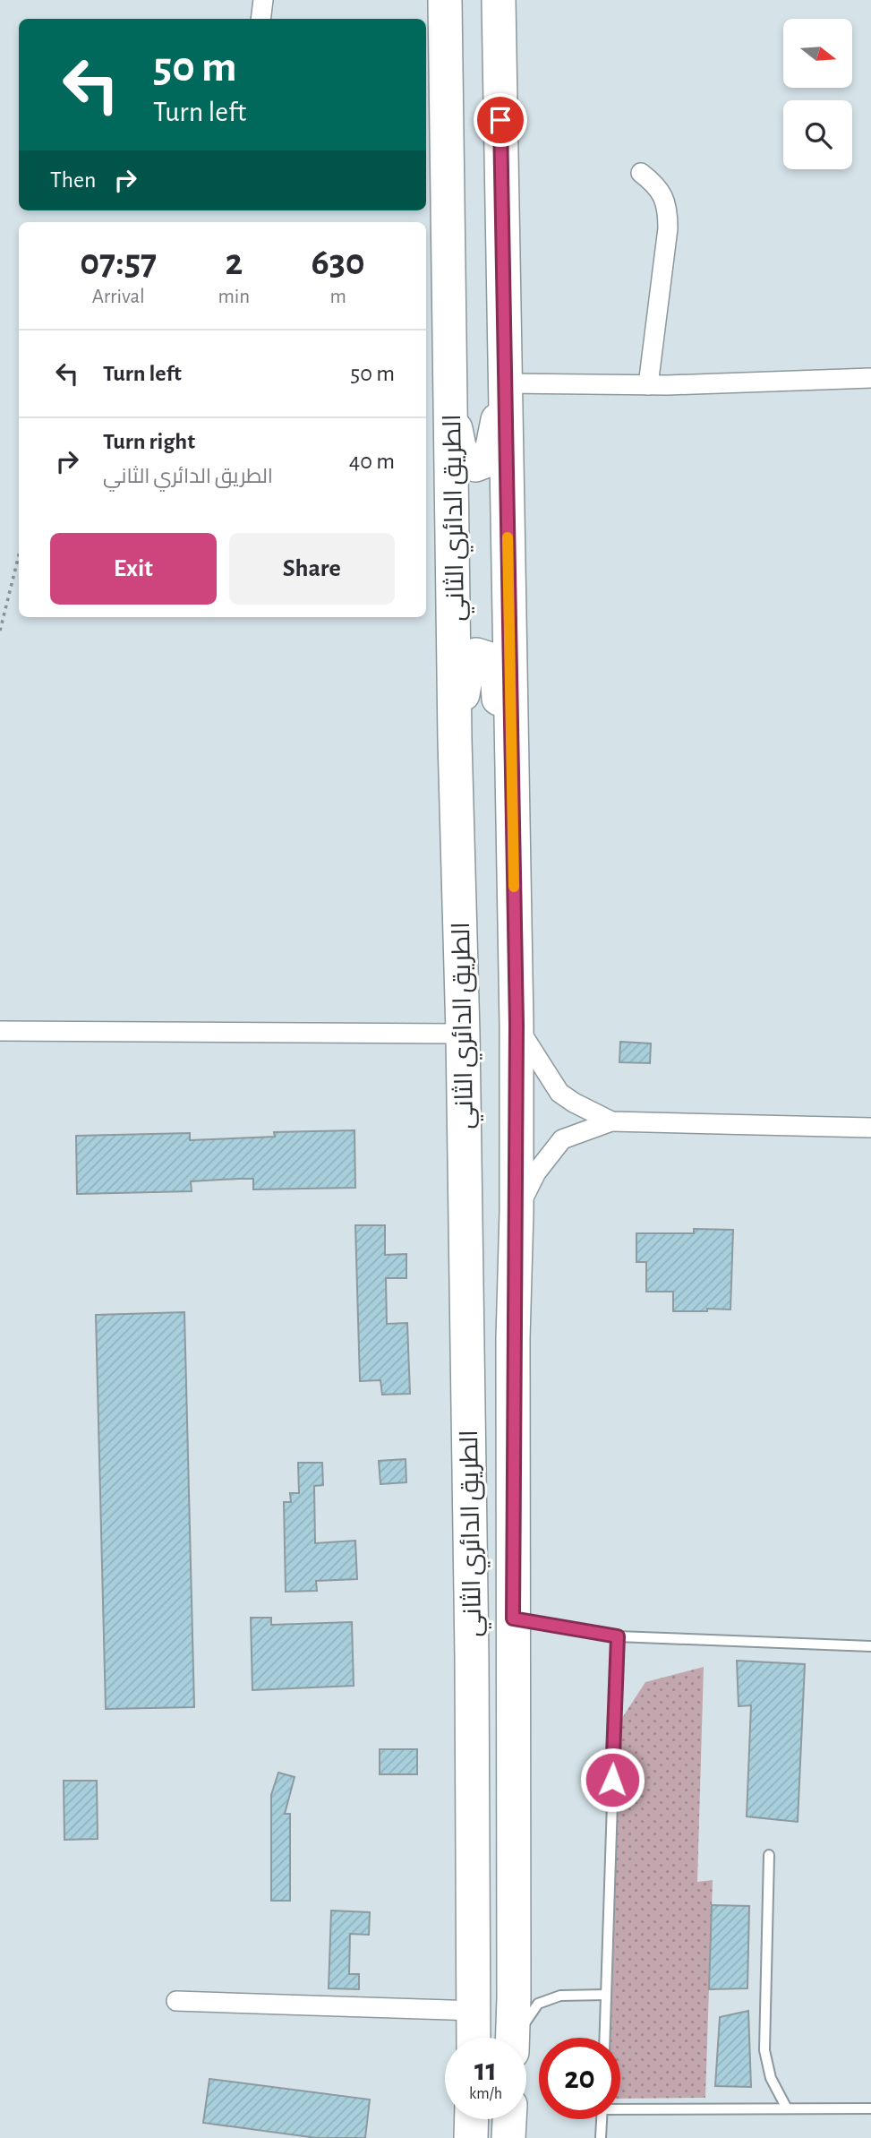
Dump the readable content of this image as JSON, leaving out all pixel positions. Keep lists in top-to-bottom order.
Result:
{
  "streets": {
    "highway": ["الطريق الدائري الثاني"]
  },
  "north": "right",
  "page": {
    "turn": ["50 m", "Turn left"],
    "then": "Then",
    "eta": [
      "07:57",
      "Arrival",
      "2",
      "min",
      "630",
      "m"
    ],
    "list": [
      {
        "name": "Turn left",
        "value": "50 m"
      },
      {
        "name": "Turn right",
        "note": "الطريق الدائري الثاني",
        "value": "40 m"
      }
    ],
    "buttons": ["Exit", "Share"],
    "speed": "11 km/h",
    "limit": "20"
  }
}
